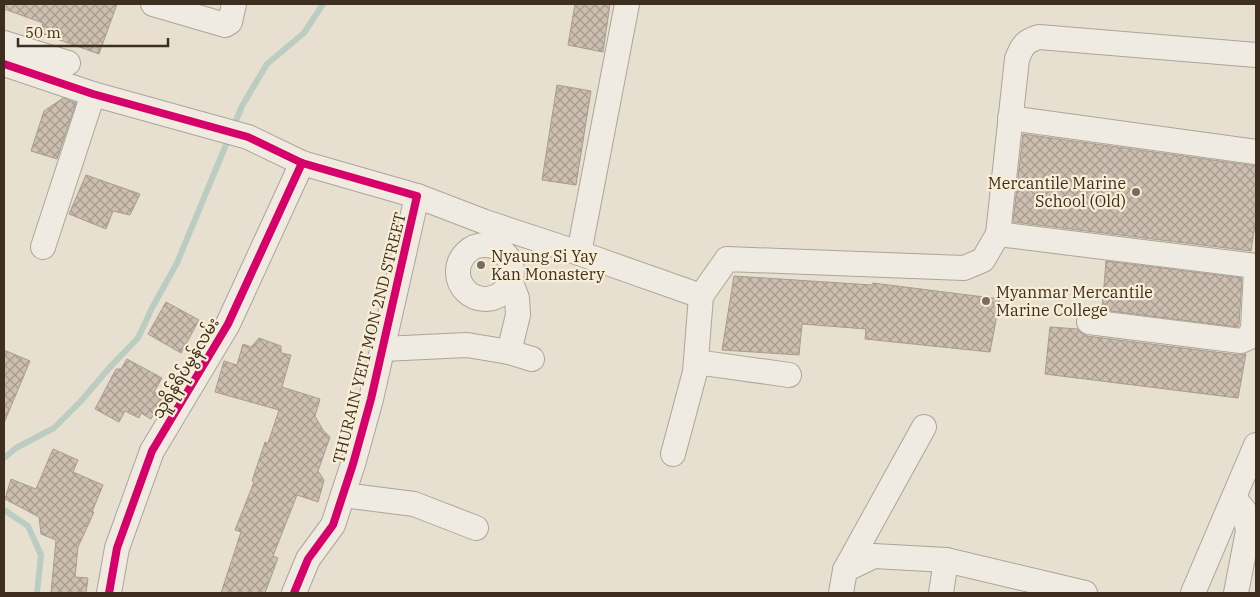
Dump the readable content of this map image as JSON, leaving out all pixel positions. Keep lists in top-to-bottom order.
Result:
{
  "streets": {
    "street": ["THURAIN YEIT MON 2ND STREET", "သူရိန်ရိပ်မွန်လမ်း"]
  },
  "places": ["Mercantile Marine School (Old)", "Nyaung Si Yay Kan Monastery", "Myanmar Mercantile Marine College"],
  "scale_bar": "50 m"
}
